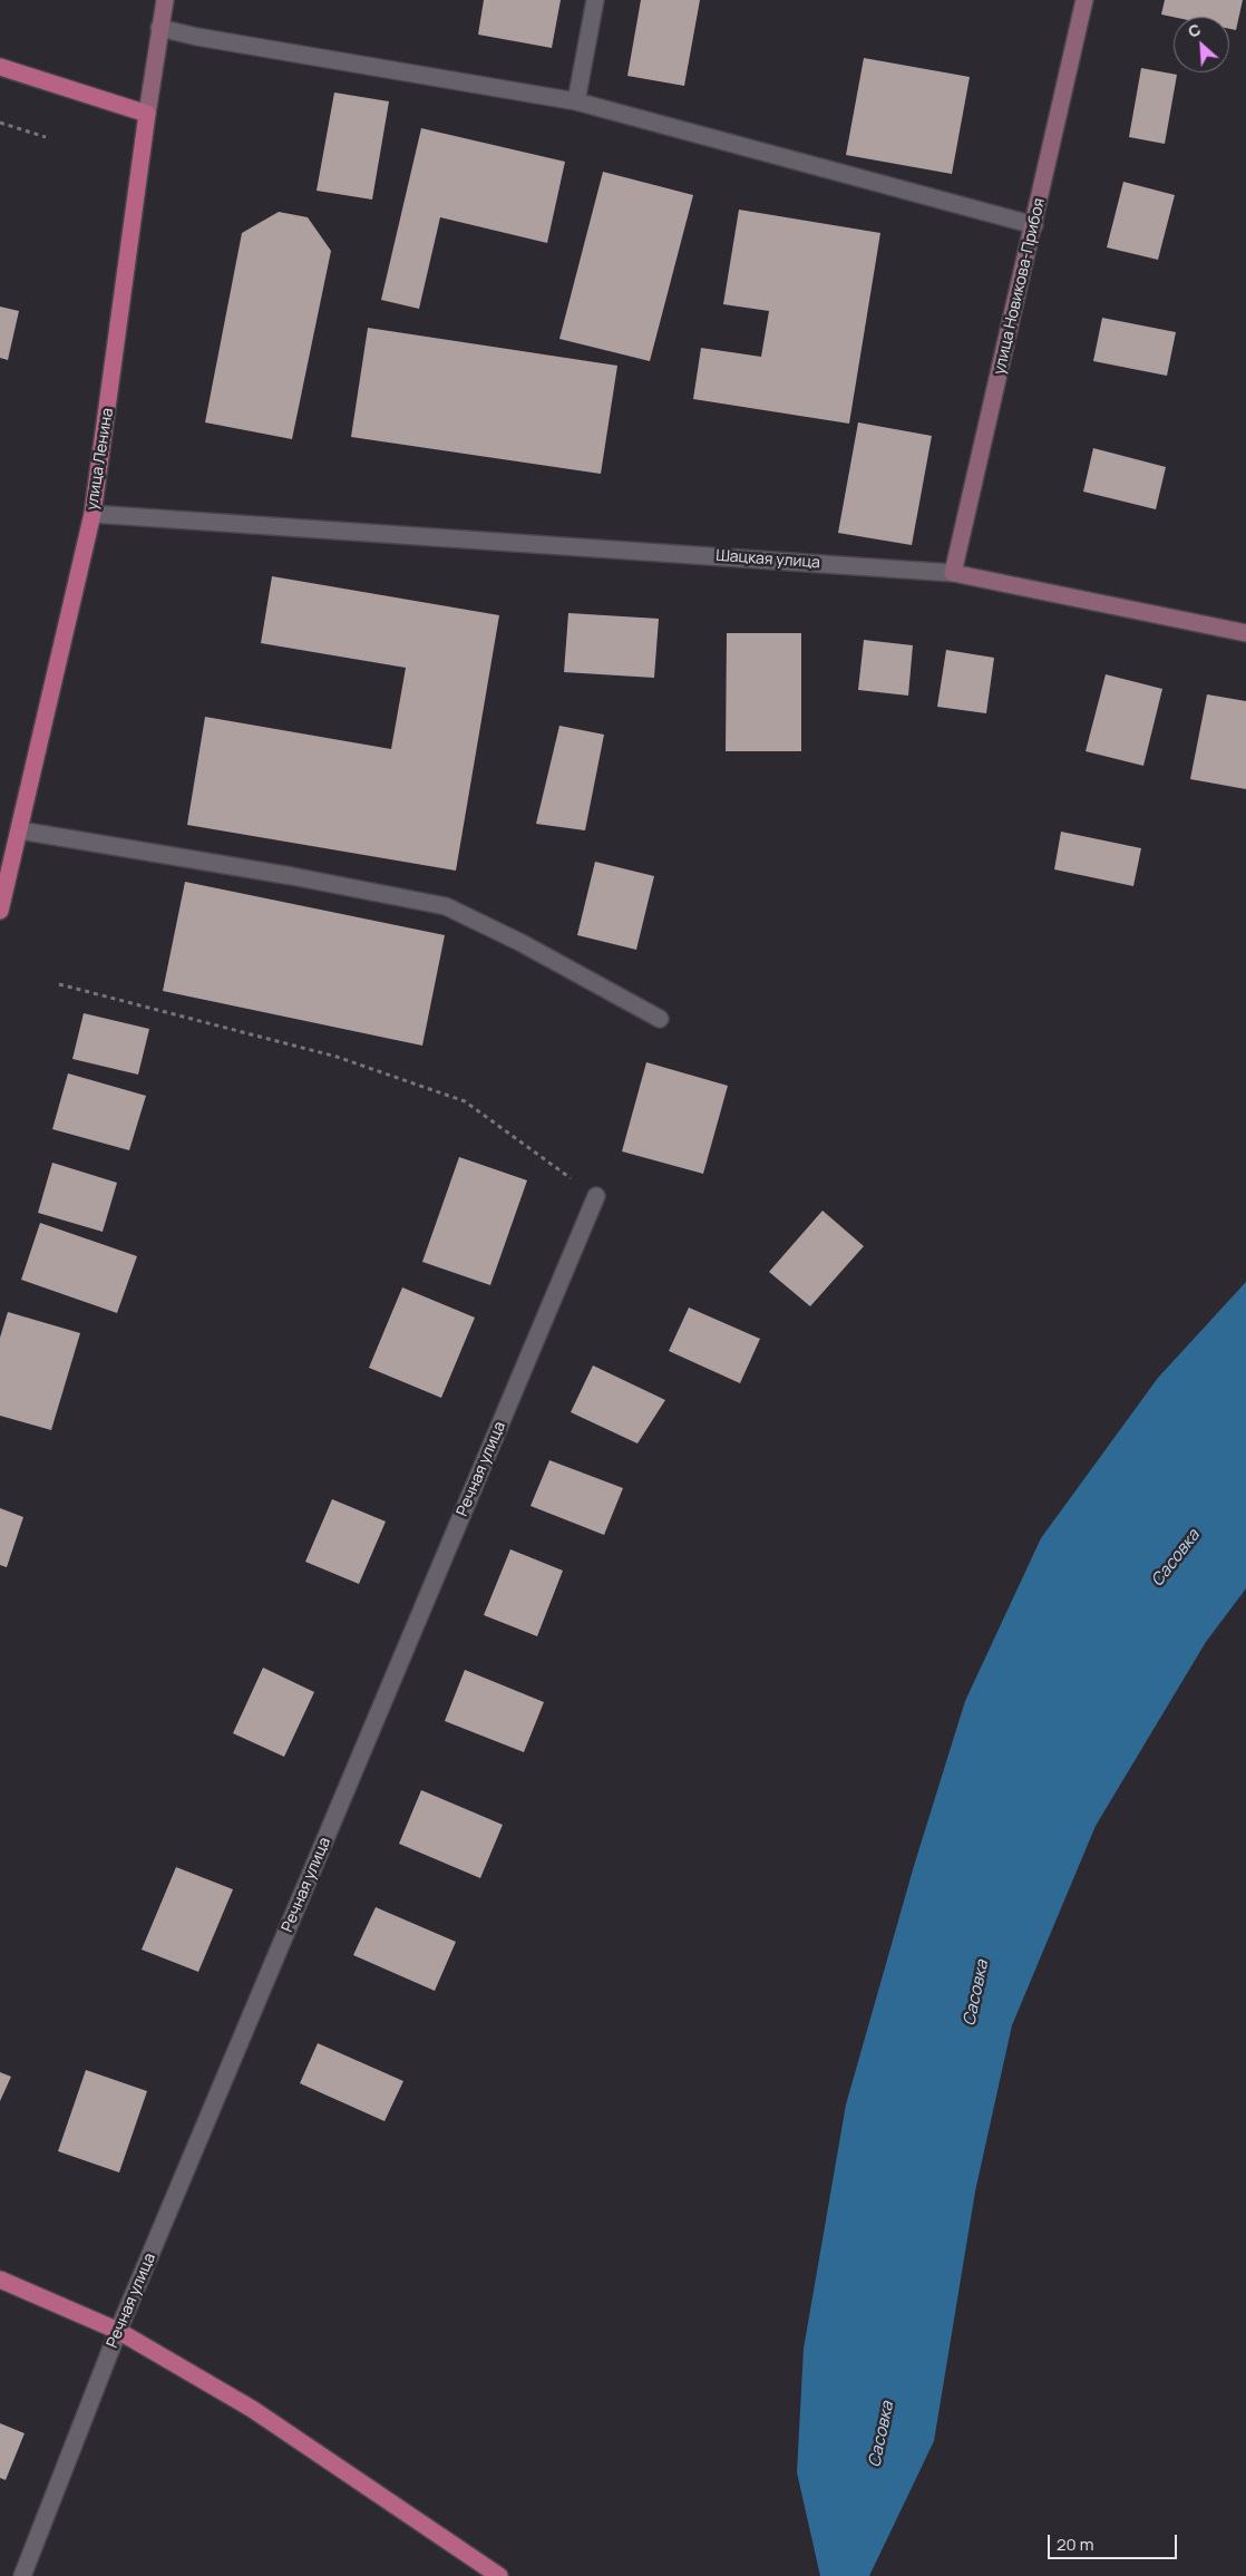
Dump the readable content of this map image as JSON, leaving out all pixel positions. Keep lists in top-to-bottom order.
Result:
{
  "streets": {
    "main road": ["улица Ленина"],
    "street": ["улица Новикова-Прибоя", "Шацкая улица", "Речная улица"]
  },
  "crossings": [
    ["улица Новикова-Прибоя", "Шацкая улица"],
    ["улица Ленина", "Шацкая улица"]
  ],
  "water": ["Сасовка"],
  "scale_bar": "20 m",
  "north": "top left"
}
